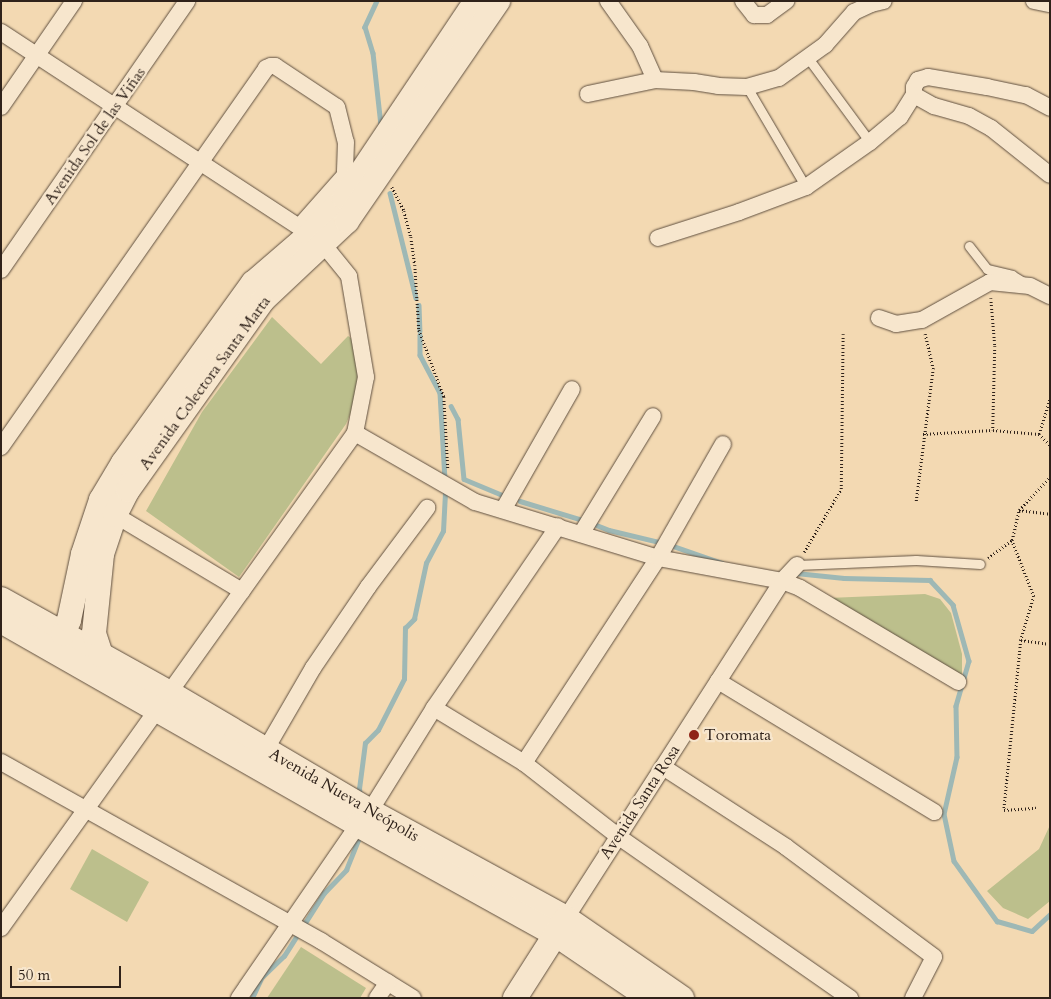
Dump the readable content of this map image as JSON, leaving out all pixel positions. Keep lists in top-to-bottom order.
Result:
{
  "streets": {
    "street": [
      "Avenida Sol de las Viñas",
      "Avenida Colectora Santa Marta",
      "Avenida Nueva Neópolis",
      "Avenida Santa Rosa"
    ]
  },
  "crossings": [
    ["Avenida Colectora Santa Marta", "Avenida Nueva Neópolis"],
    ["Avenida Nueva Neópolis", "Avenida Santa Rosa"]
  ],
  "places": ["Toromata"],
  "scale_bar": "50 m"
}
